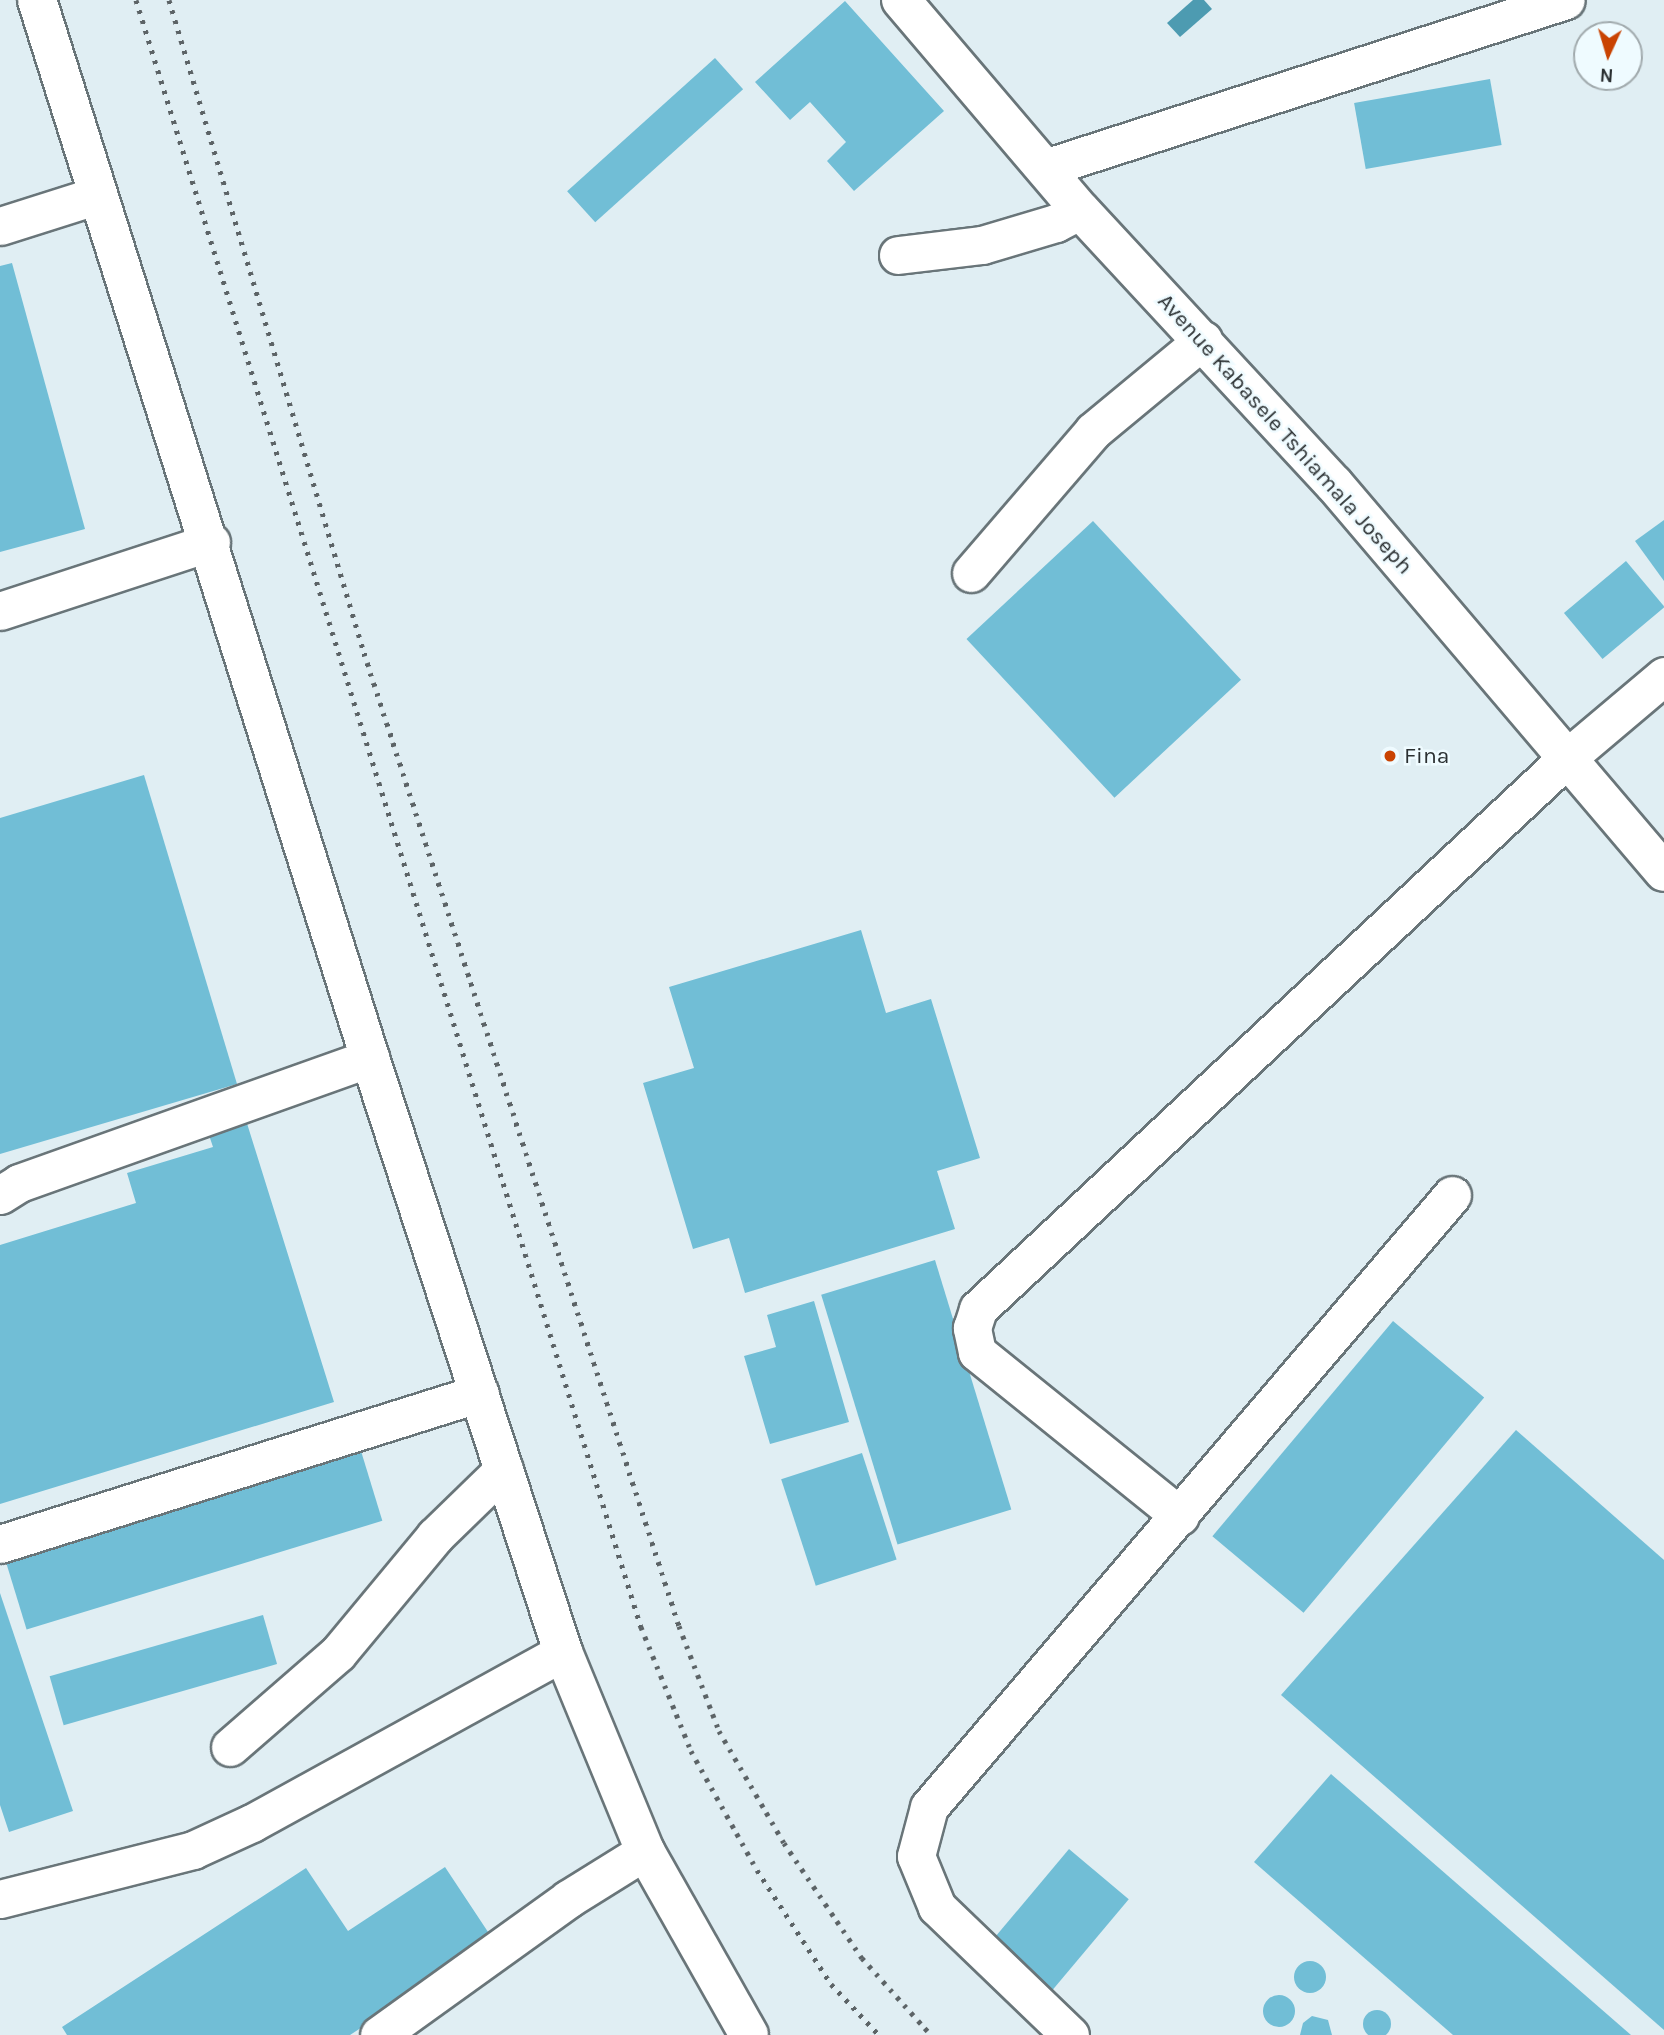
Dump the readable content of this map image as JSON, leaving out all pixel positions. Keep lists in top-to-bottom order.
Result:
{
  "streets": {
    "main road": ["Avenue Kabasele Tshiamala Joseph"]
  },
  "places": ["Fina"],
  "north": "bottom"
}
